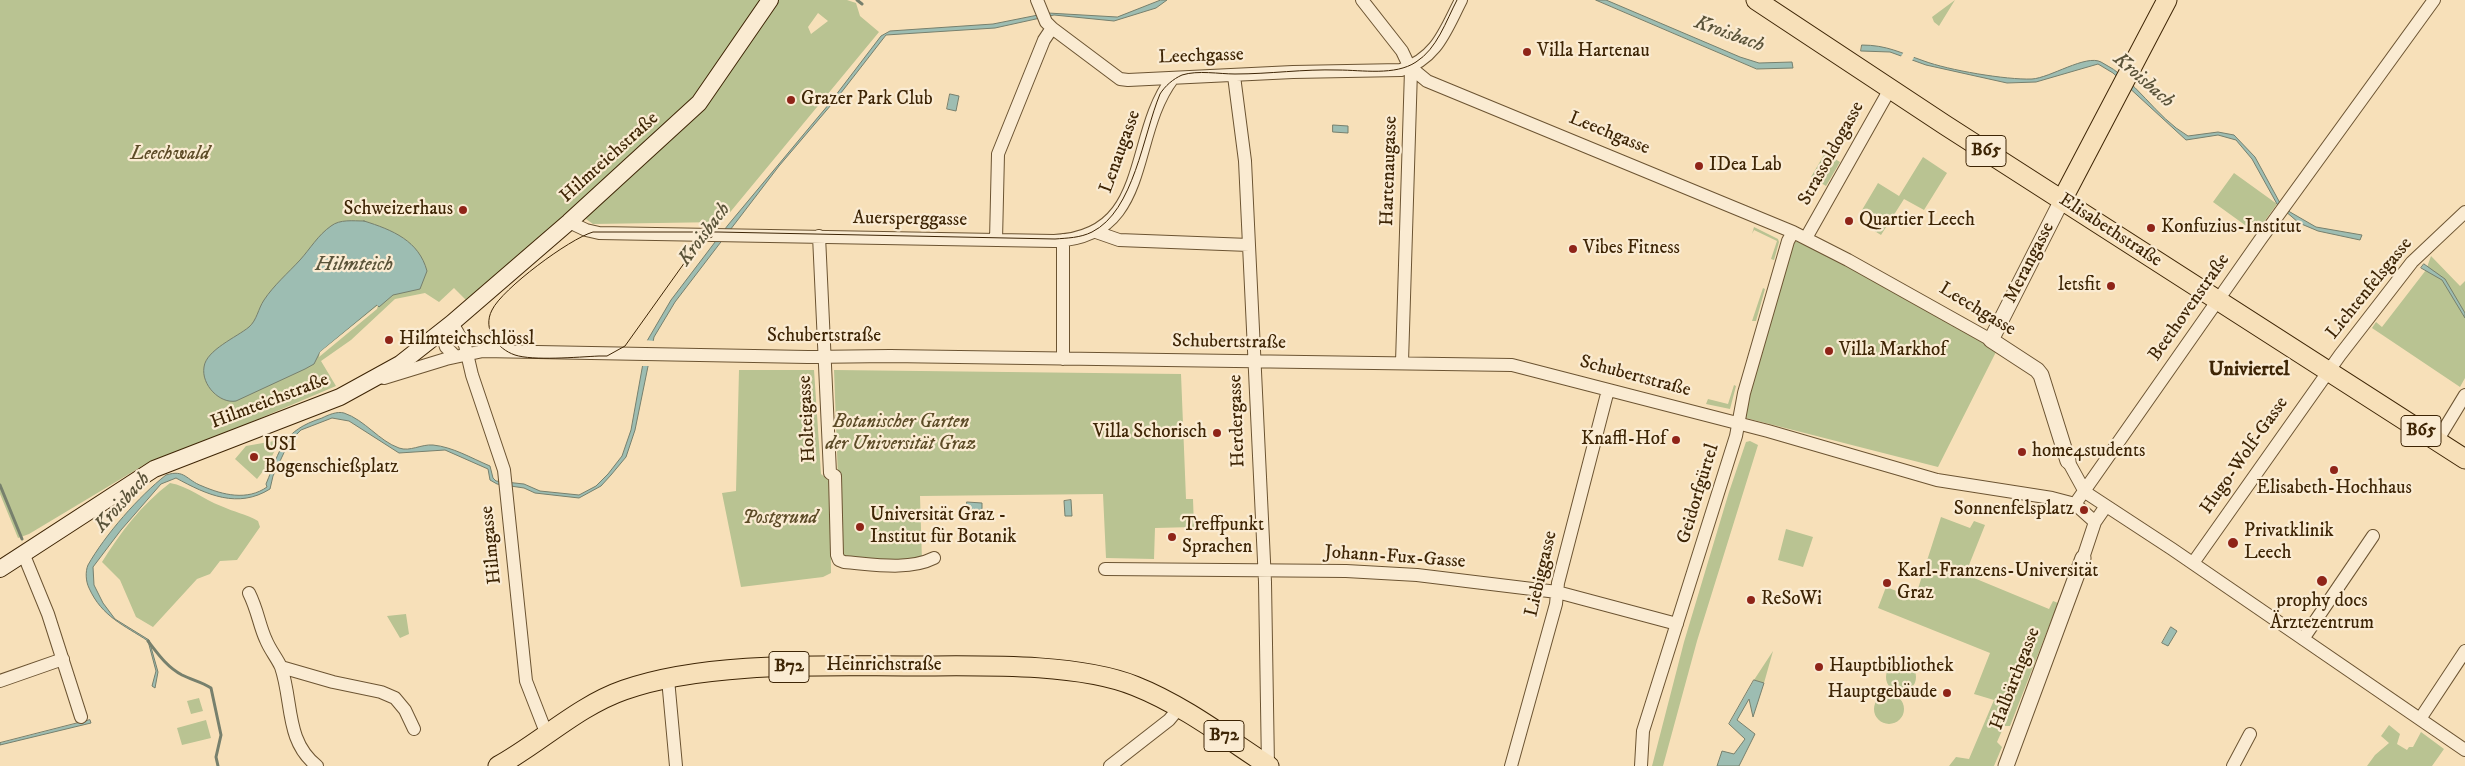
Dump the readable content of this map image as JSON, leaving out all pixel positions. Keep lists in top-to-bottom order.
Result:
{
  "streets": {
    "main road": [
      "B65",
      "Hilmteichstraße",
      "Elisabethstraße",
      "Merangasse",
      "Heinrichstraße",
      "B72"
    ],
    "street": [
      "Leechgasse",
      "Lenaugasse",
      "Strassoldogasse",
      "Hartenaugasse",
      "Auersperggasse",
      "Lichtenfelsgasse",
      "Beethovenstraße",
      "Schubertstraße",
      "Holteigasse",
      "Herdergasse",
      "Hugo-Wolf-Gasse",
      "Geidorfgürtel",
      "Hilmgasse",
      "Johann-Fux-Gasse",
      "Liebiggasse",
      "Halbärthgasse"
    ]
  },
  "crossings": [
    ["Leechgasse", "Lenaugasse"],
    ["Leechgasse", "Strassoldogasse"],
    ["Leechgasse", "Hartenaugasse"],
    ["Leechgasse", "Merangasse"],
    ["Leechgasse", "Beethovenstraße"],
    ["Leechgasse", "Herdergasse"],
    ["Leechgasse", "Geidorfgürtel"],
    ["Lenaugasse", "Auersperggasse"],
    ["Strassoldogasse", "Elisabethstraße"],
    ["Hilmteichstraße", "Auersperggasse"],
    ["Hilmteichstraße", "Schubertstraße"],
    ["Hartenaugasse", "Schubertstraße"],
    ["Auersperggasse", "Holteigasse"],
    ["Elisabethstraße", "Merangasse"],
    ["Elisabethstraße", "Lichtenfelsgasse"],
    ["Elisabethstraße", "Beethovenstraße"],
    ["Elisabethstraße", "Hugo-Wolf-Gasse"],
    ["Lichtenfelsgasse", "Hugo-Wolf-Gasse"],
    ["Schubertstraße", "Holteigasse"],
    ["Schubertstraße", "Herdergasse"],
    ["Schubertstraße", "Geidorfgürtel"],
    ["Schubertstraße", "Hilmgasse"],
    ["Schubertstraße", "Liebiggasse"],
    ["Herdergasse", "Johann-Fux-Gasse"],
    ["Herdergasse", "Heinrichstraße"],
    ["Geidorfgürtel", "Johann-Fux-Gasse"],
    ["Hilmgasse", "Heinrichstraße"],
    ["Johann-Fux-Gasse", "Liebiggasse"]
  ],
  "districts": ["Univiertel"],
  "water": ["Kroisbach", "Hilmteich"],
  "parks": ["Leechwald", "Botanischer Garten der Universität Graz", "Postgrund"],
  "places": [
    "Villa Hartenau",
    "Grazer Park Club",
    "IDea Lab",
    "Schweizerhaus",
    "Quartier Leech",
    "Konfuzius-Institut",
    "Vibes Fitness",
    "letsfit",
    "Hilmteichschlössl",
    "Villa Markhof",
    "Villa Schorisch",
    "Knaffl-Hof",
    "home4students",
    "USI Bogenschießplatz",
    "Elisabeth-Hochhaus",
    "Sonnenfelsplatz",
    "Universität Graz - Institut für Botanik",
    "Treffpunkt Sprachen",
    "Privatklinik Leech",
    "prophy docs Ärztezentrum",
    "Karl-Franzens-Universität Graz",
    "ReSoWi",
    "Hauptbibliothek",
    "Hauptgebäude"
  ]
}
